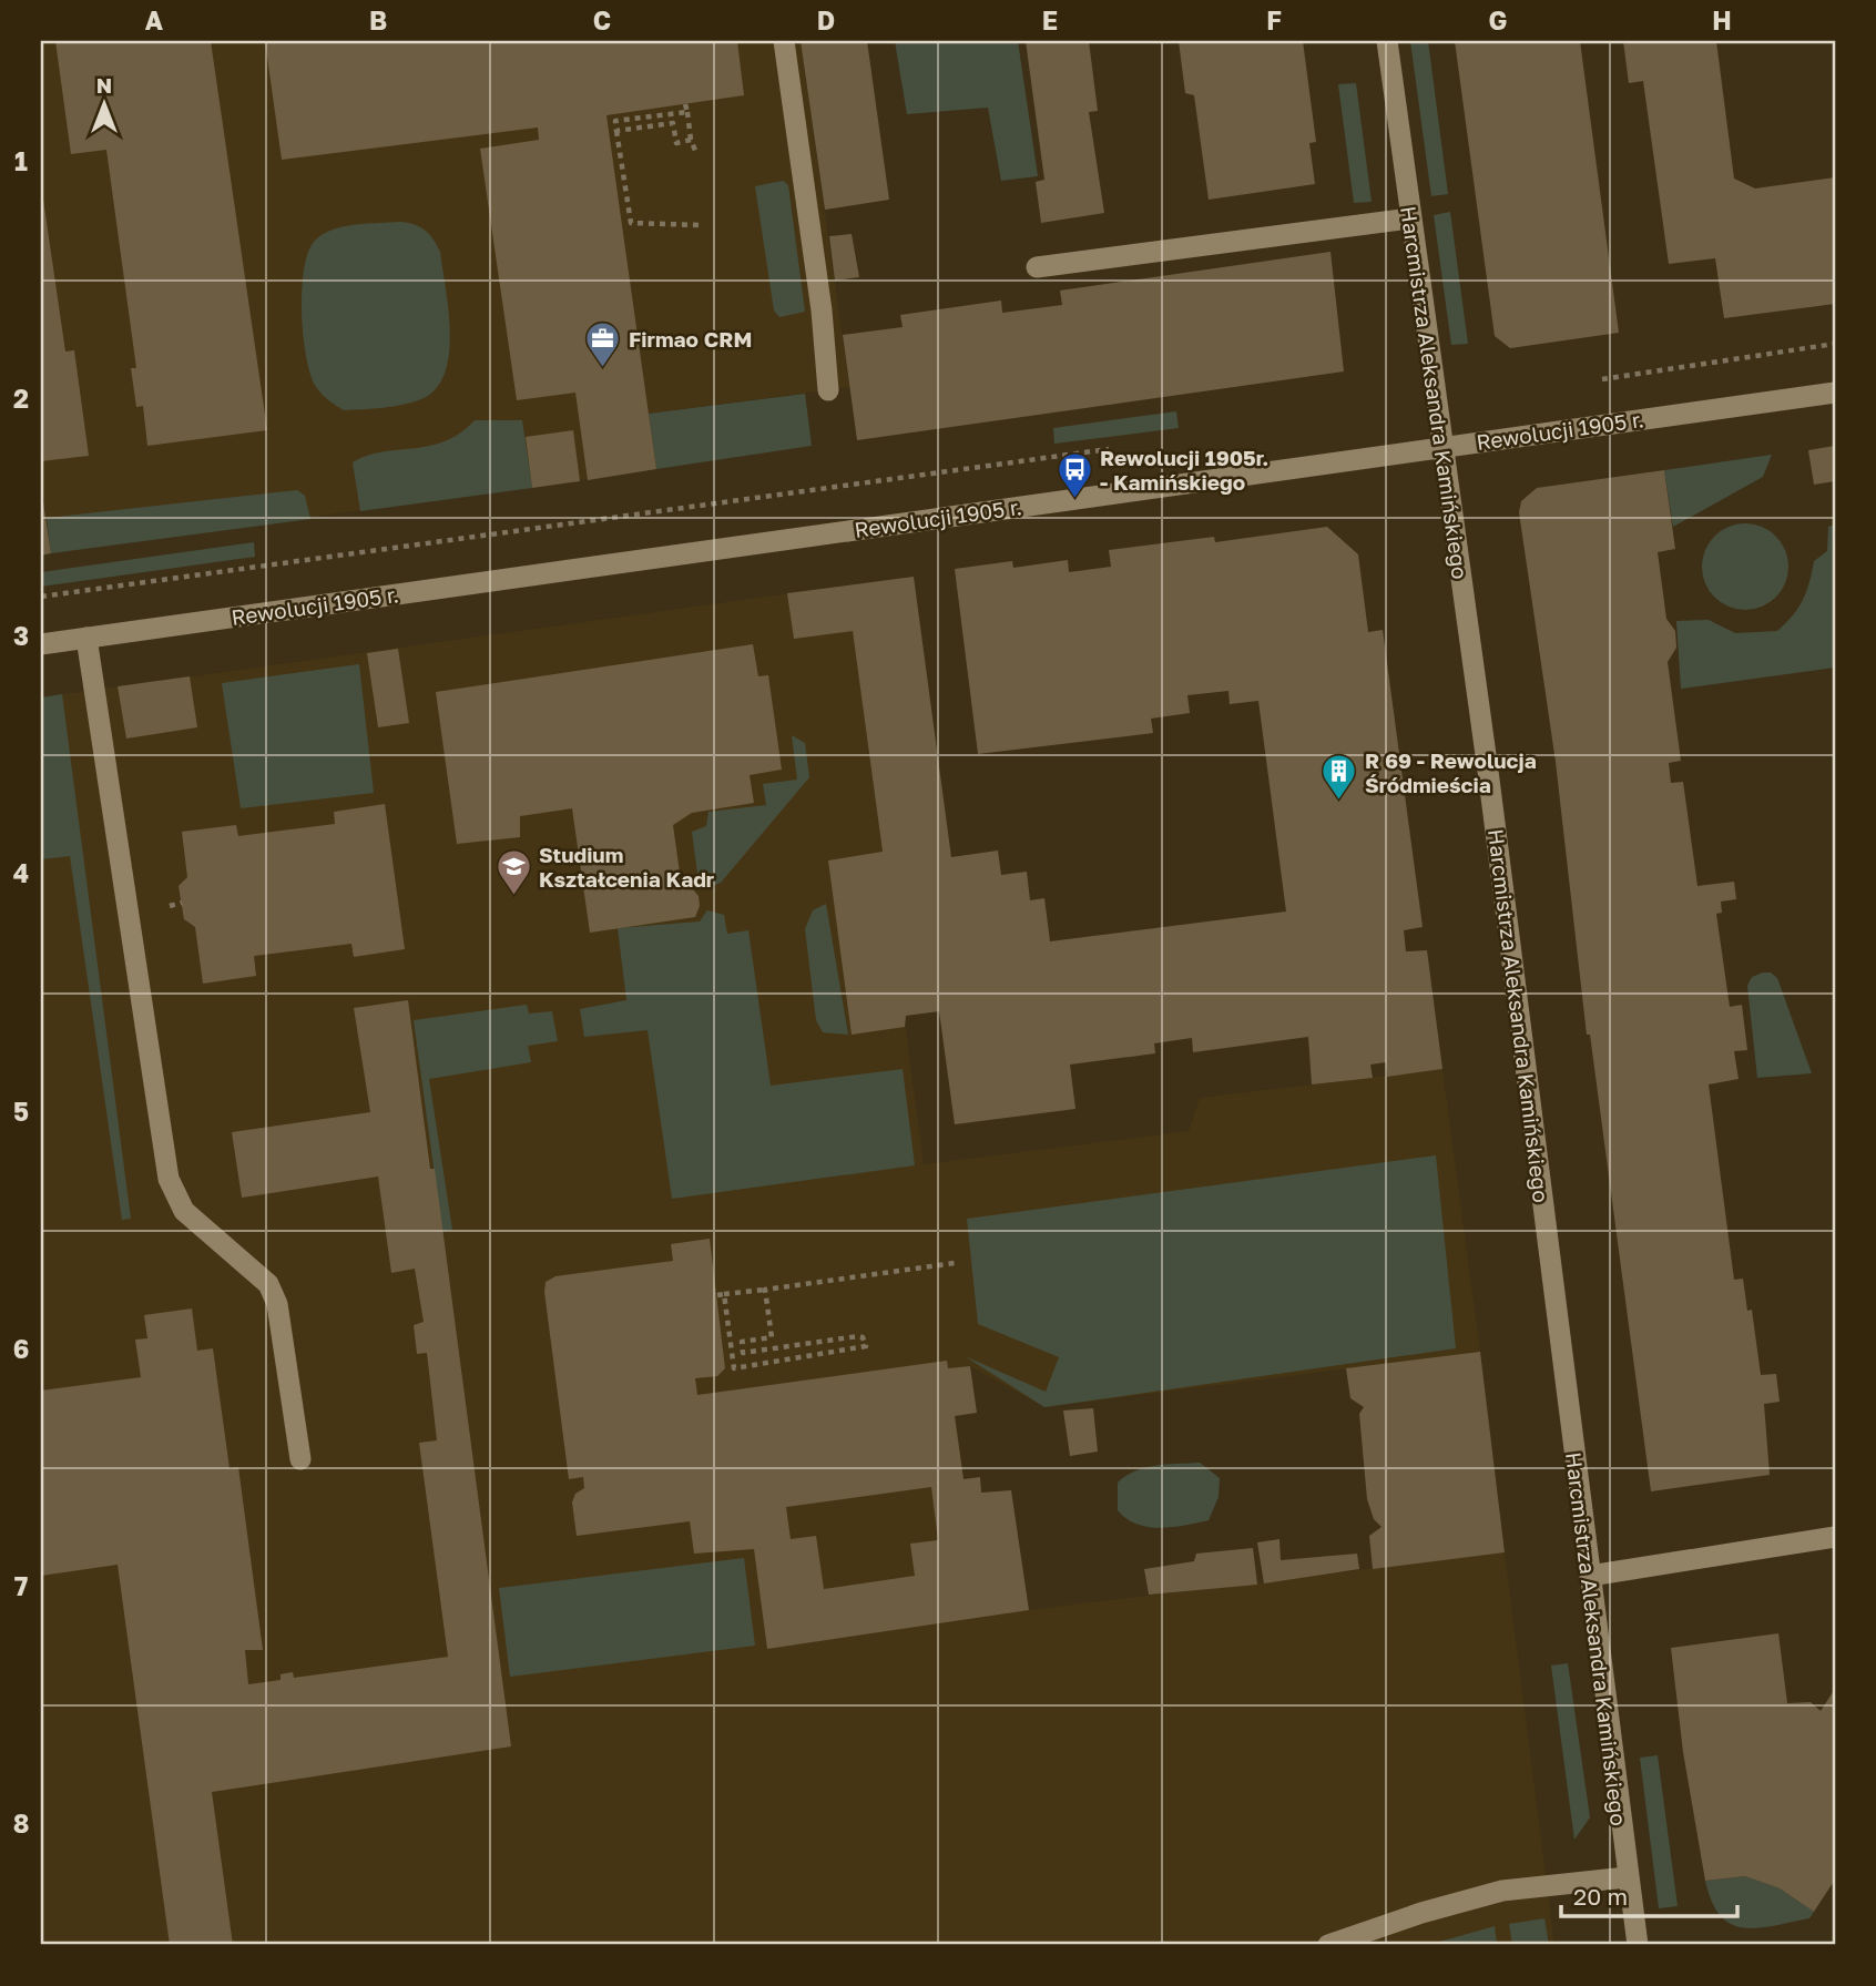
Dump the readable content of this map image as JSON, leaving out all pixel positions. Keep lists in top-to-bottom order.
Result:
{
  "streets": {
    "street": ["Harcmistrza Aleksandra Kamińskiego", "Rewolucji 1905 r."]
  },
  "crossings": [
    ["Harcmistrza Aleksandra Kamińskiego", "Rewolucji 1905 r."]
  ],
  "places": {
    "office": ["Firmao CRM"],
    "bus stop": ["Rewolucji 1905r. - Kamińskiego"],
    "building": ["R 69 - Rewolucja Śródmieścia"],
    "school or university": ["Studium Kształcenia Kadr"]
  },
  "scale_bar": "20 m",
  "north": "top",
  "grid": {
    "columns": [
      "A",
      "B",
      "C",
      "D",
      "E",
      "F",
      "G",
      "H"
    ],
    "rows": [
      "1",
      "2",
      "3",
      "4",
      "5",
      "6",
      "7",
      "8"
    ]
  }
}
